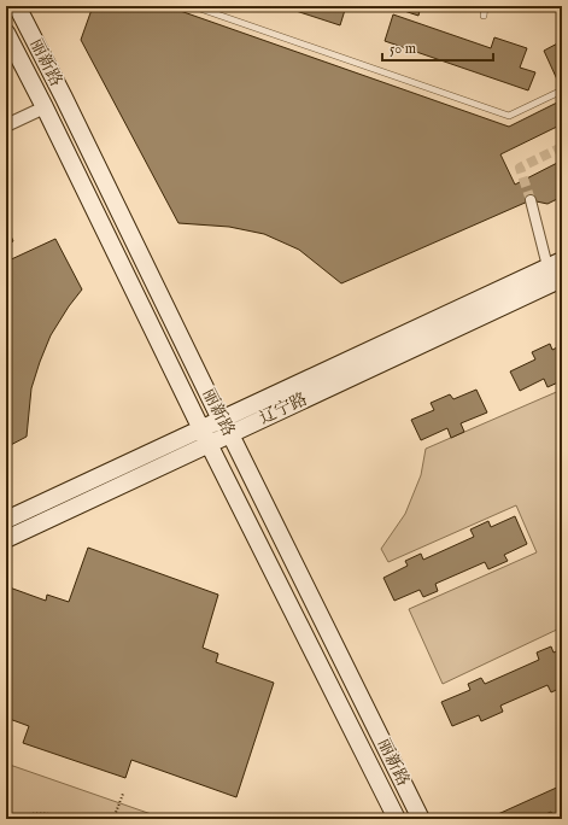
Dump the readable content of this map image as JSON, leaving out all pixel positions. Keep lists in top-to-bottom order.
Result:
{
  "streets": {
    "main road": ["丽新路", "辽宁路"]
  },
  "crossings": [
    ["丽新路", "辽宁路"]
  ],
  "scale_bar": "50 m"
}
